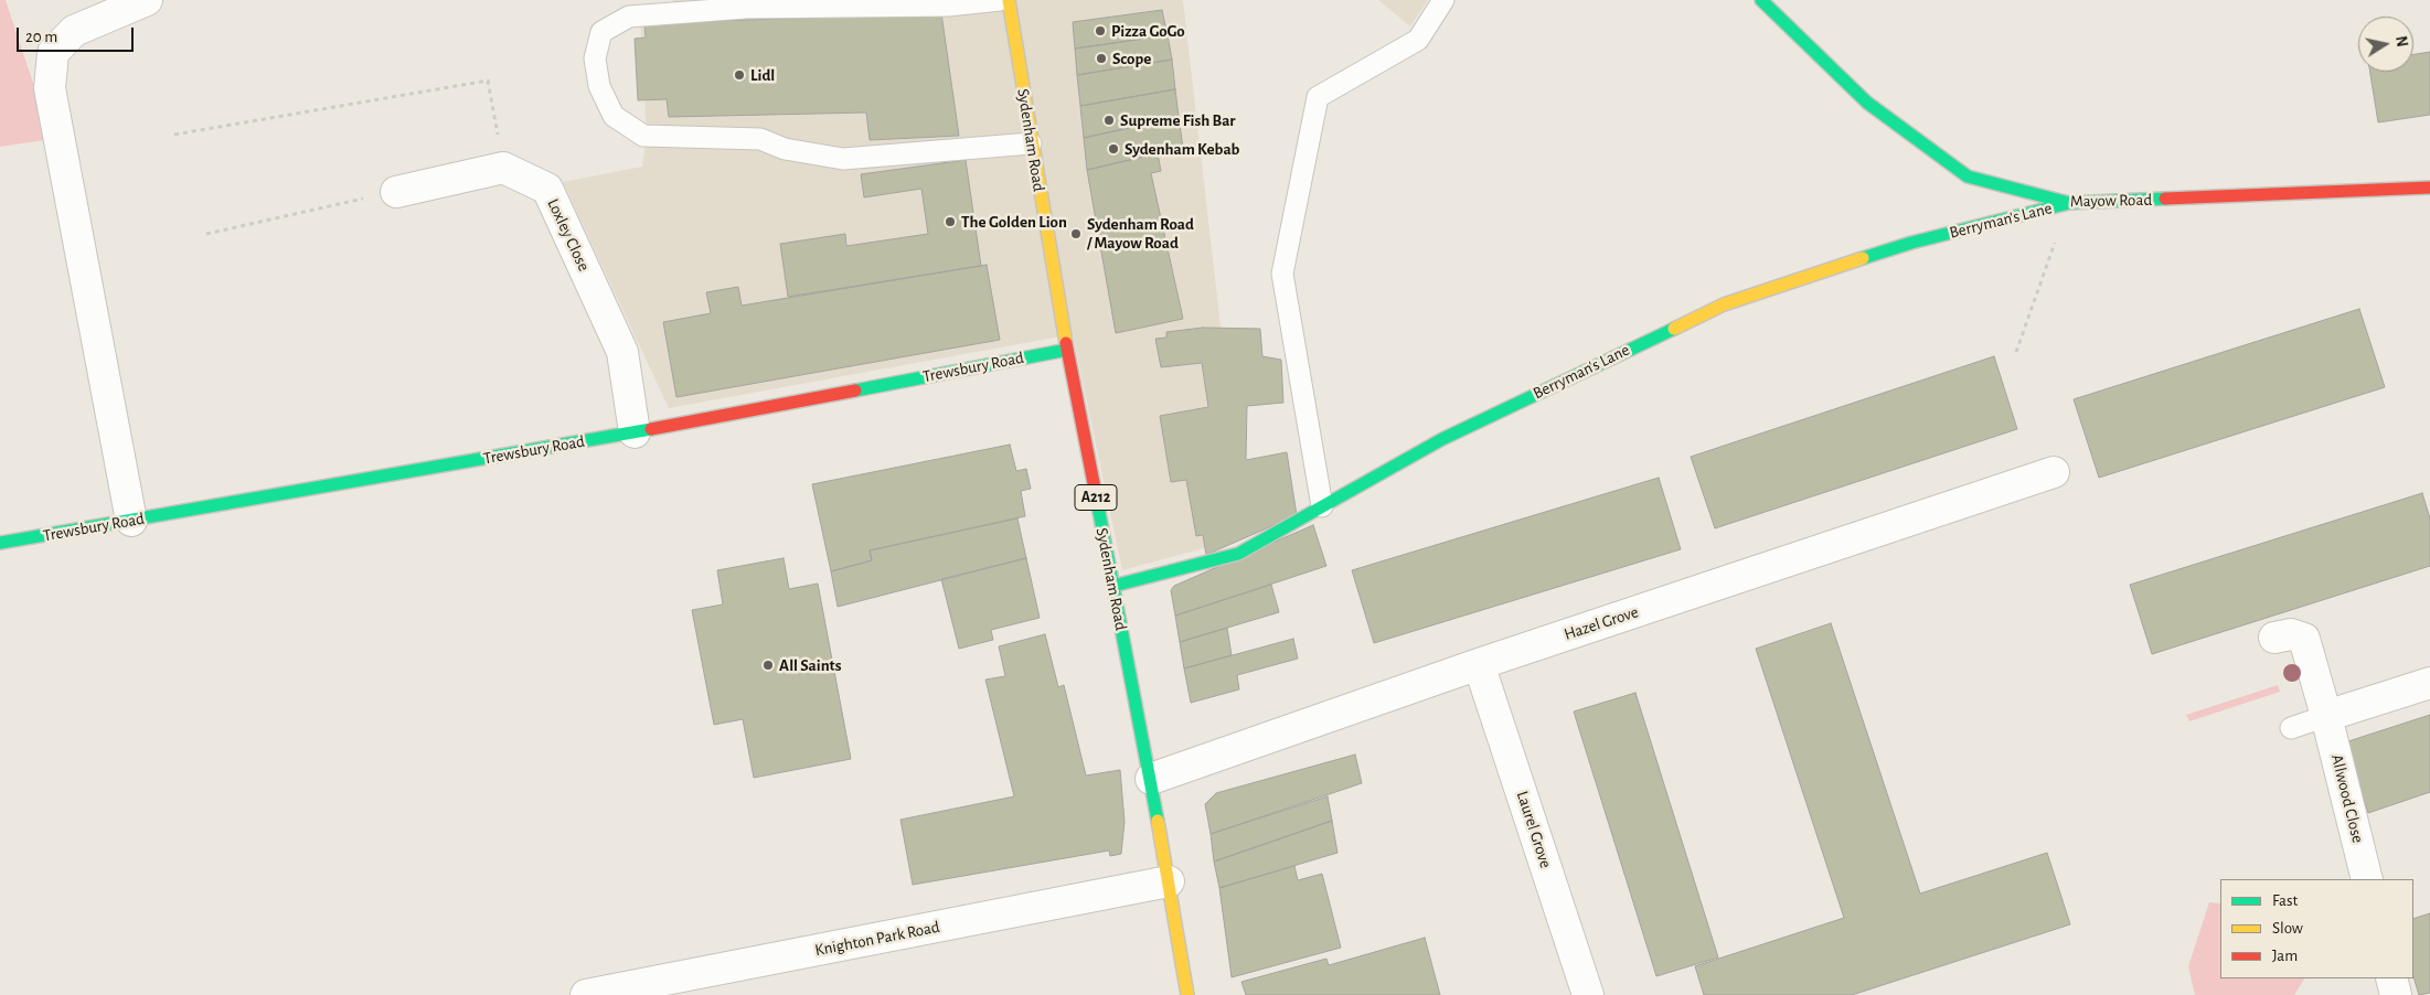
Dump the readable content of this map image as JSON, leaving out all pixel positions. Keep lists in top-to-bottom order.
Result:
{
  "streets": {
    "street": [
      "Sydenham Road",
      "Mayow Road",
      "Berryman's Lane",
      "Loxley Close",
      "Trewsbury Road",
      "A212",
      "Hazel Grove",
      "Allwood Close",
      "Laurel Grove",
      "Knighton Park Road"
    ]
  },
  "crossings": [
    ["Sydenham Road", "Berryman's Lane"],
    ["Sydenham Road", "Trewsbury Road"],
    ["Sydenham Road", "Hazel Grove"],
    ["Sydenham Road", "Knighton Park Road"],
    ["Mayow Road", "Berryman's Lane"],
    ["Loxley Close", "Trewsbury Road"],
    ["Hazel Grove", "Laurel Grove"]
  ],
  "places": [
    "Pizza GoGo",
    "Scope",
    "Lidl",
    "Supreme Fish Bar",
    "Sydenham Kebab",
    "The Golden Lion",
    "Sydenham Road / Mayow Road",
    "All Saints"
  ],
  "legend": ["Fast", "Slow", "Jam"],
  "scale_bar": "20 m",
  "north": "right"
}
